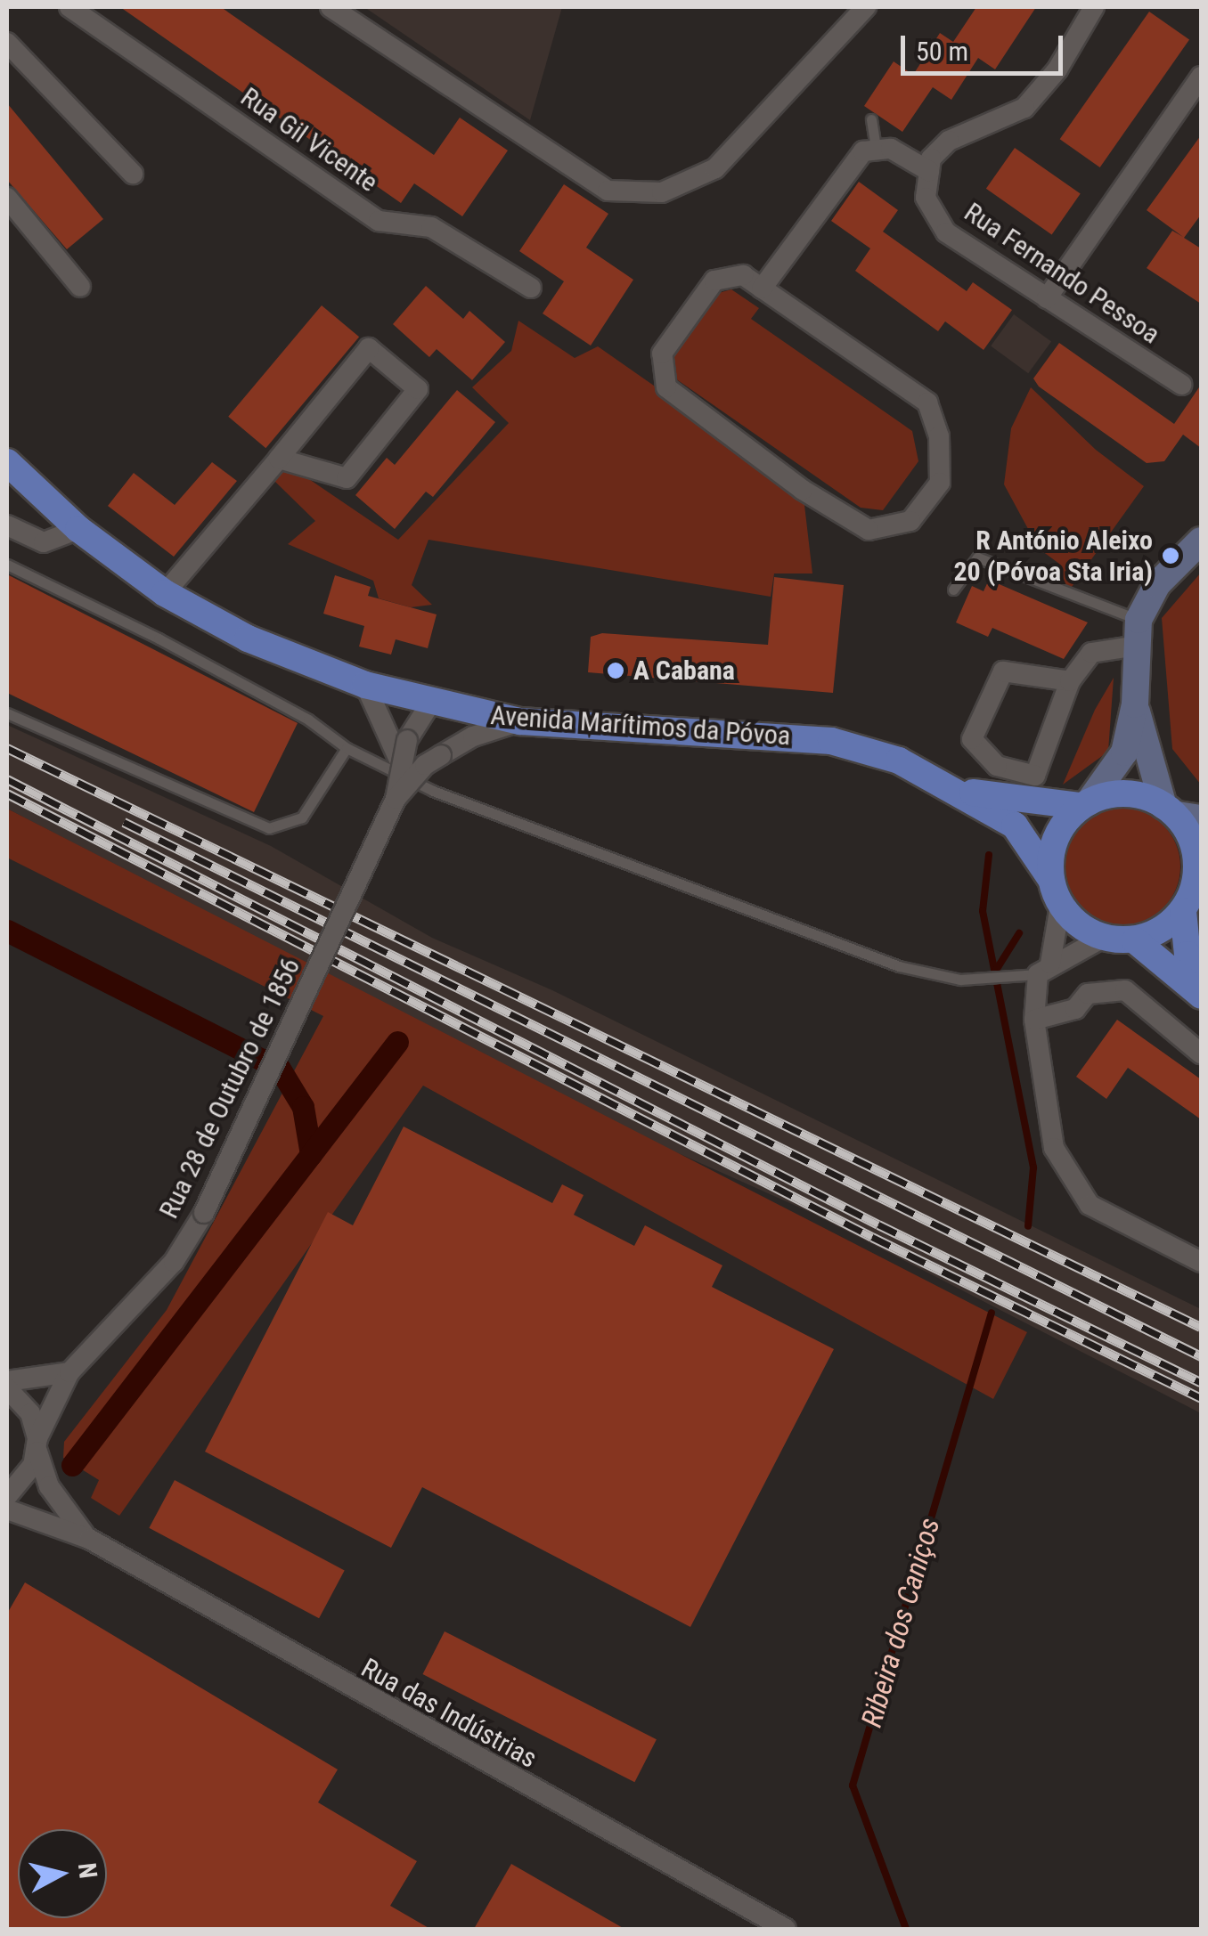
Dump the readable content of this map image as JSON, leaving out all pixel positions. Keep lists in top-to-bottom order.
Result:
{
  "streets": {
    "main road": ["Avenida Marítimos da Póvoa"],
    "street": [
      "Rua Gil Vicente",
      "Rua Fernando Pessoa",
      "Rua 28 de Outubro de 1856",
      "Rua das Indústrias"
    ]
  },
  "crossings": [
    ["Avenida Marítimos da Póvoa", "Rua 28 de Outubro de 1856"],
    ["Rua 28 de Outubro de 1856", "Rua das Indústrias"]
  ],
  "water": ["Ribeira dos Caniços"],
  "places": ["R António Aleixo 20 (Póvoa Sta Iria)", "A Cabana"],
  "scale_bar": "50 m",
  "north": "right"
}
